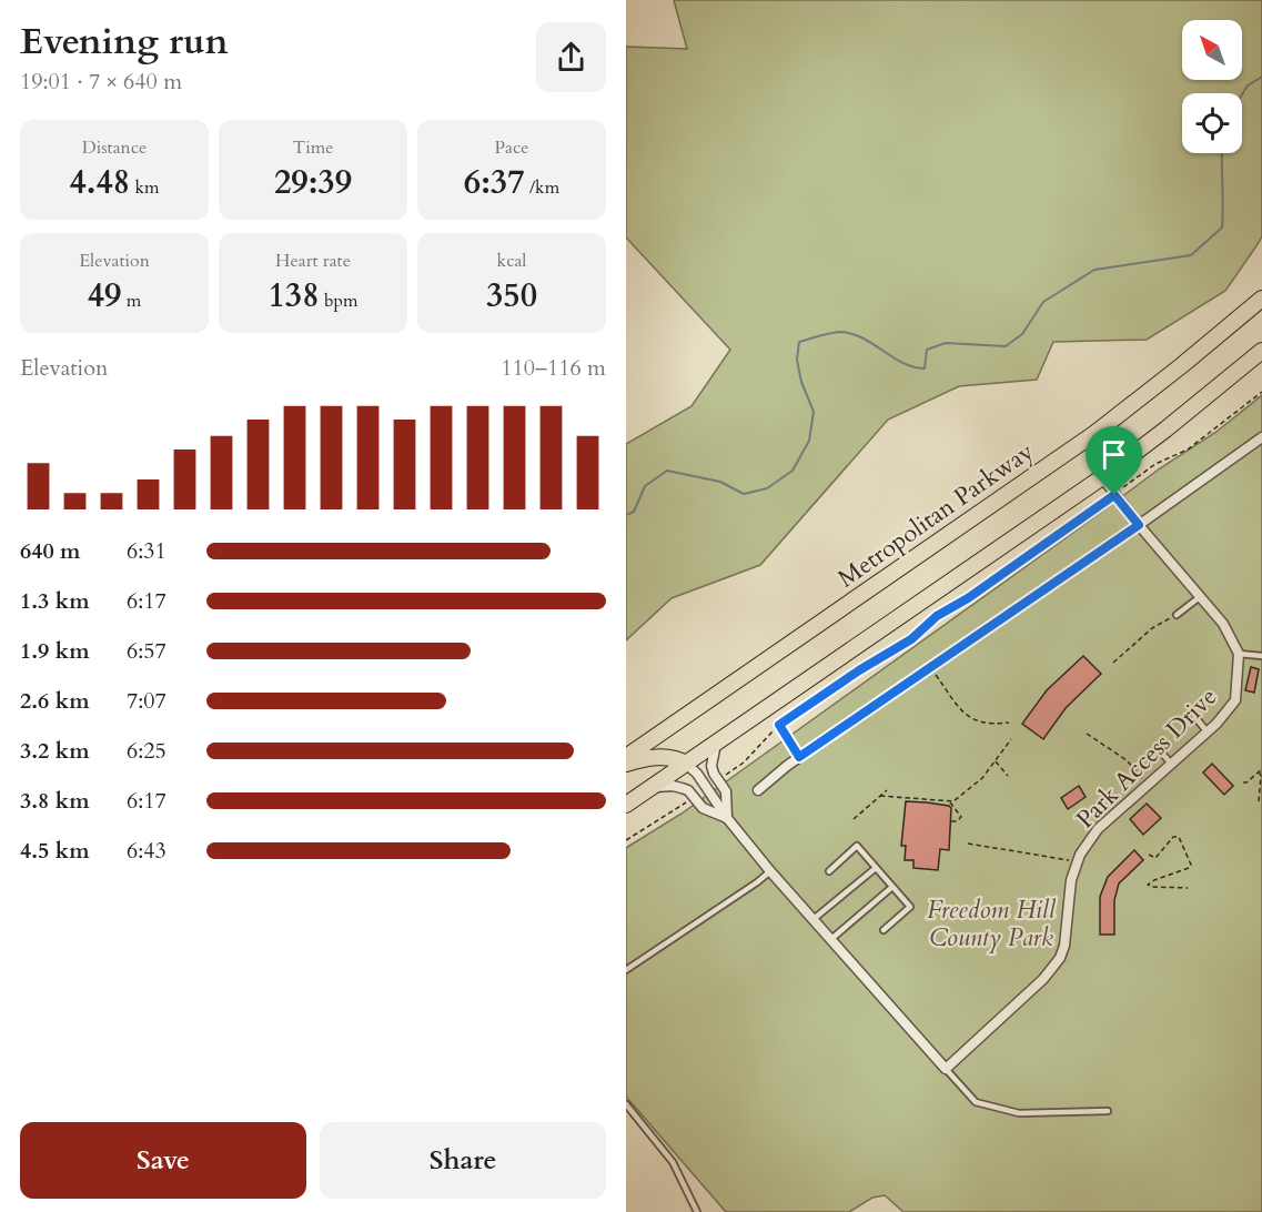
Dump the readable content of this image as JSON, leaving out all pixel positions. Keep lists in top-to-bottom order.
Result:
{
  "streets": {
    "main road": ["Metropolitan Parkway"],
    "street": ["Park Access Drive"]
  },
  "parks": ["Freedom Hill County Park"],
  "north": "top left",
  "page": {
    "heading": ["Evening run", "19:01 · 7 × 640 m"],
    "stats": [
      ["Distance", "4.48 km"],
      ["Time", "29:39"],
      ["Pace", "6:37 /km"],
      ["Elevation", "49 m"],
      ["Heart rate", "138 bpm"],
      ["kcal", "350"]
    ],
    "chart": ["Elevation", "110–116 m"],
    "list": [
      {
        "name": "640 m",
        "note": "6:31"
      },
      {
        "name": "1.3 km",
        "note": "6:17"
      },
      {
        "name": "1.9 km",
        "note": "6:57"
      },
      {
        "name": "2.6 km",
        "note": "7:07"
      },
      {
        "name": "3.2 km",
        "note": "6:25"
      },
      {
        "name": "3.8 km",
        "note": "6:17"
      },
      {
        "name": "4.5 km",
        "note": "6:43"
      }
    ],
    "buttons": ["Save", "Share"]
  }
}
